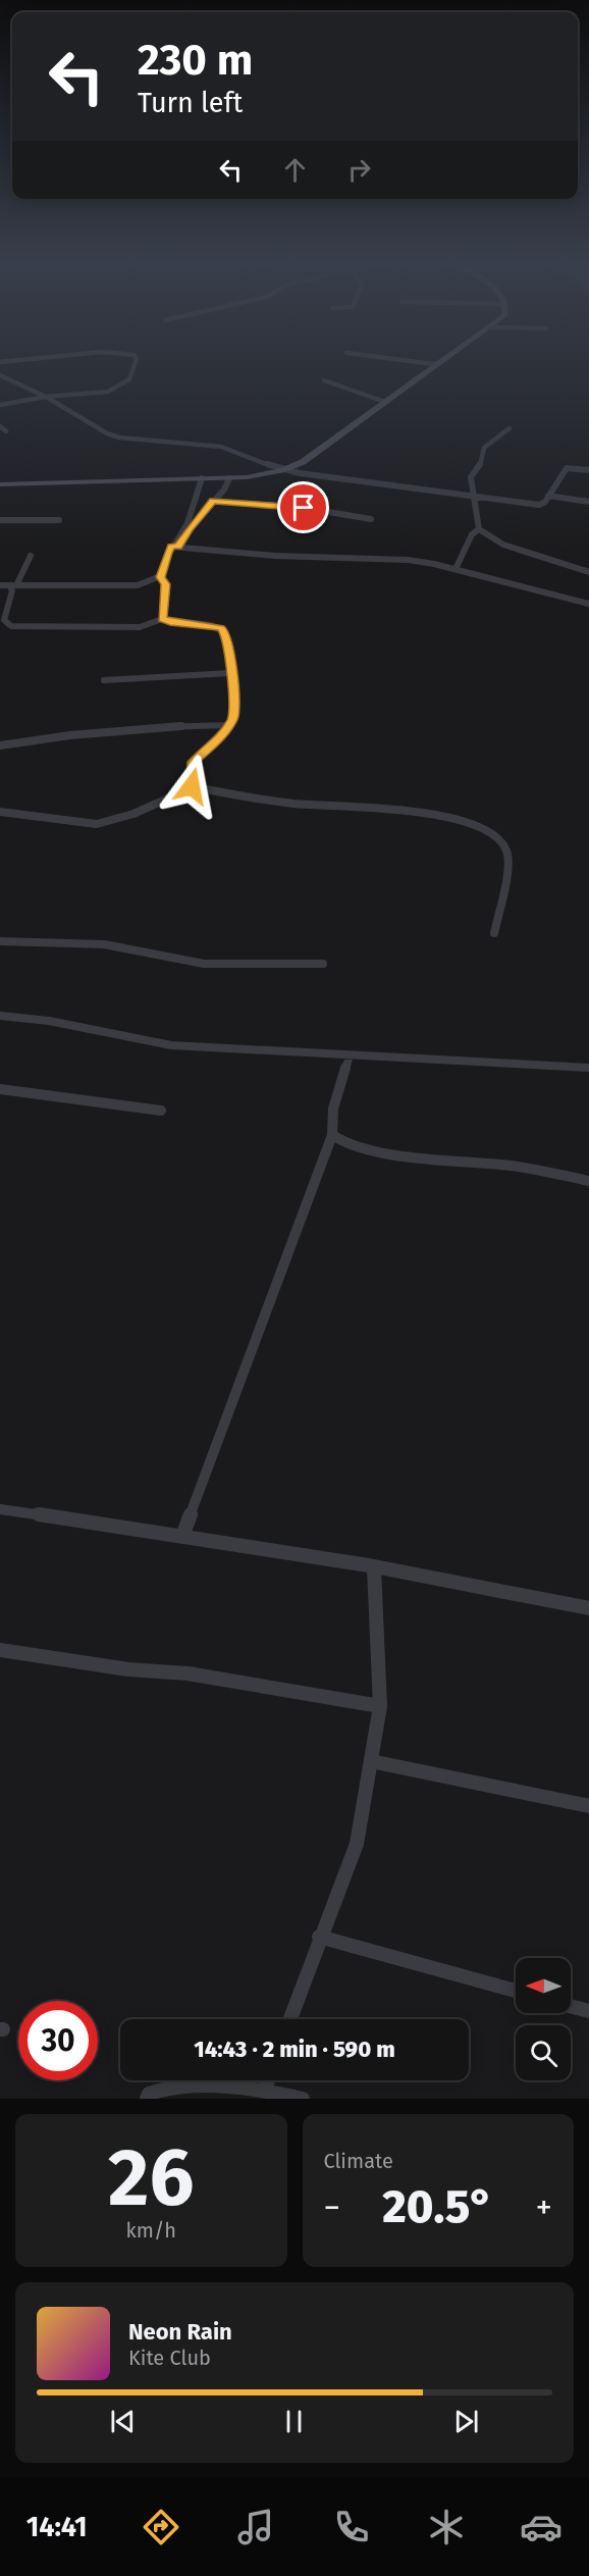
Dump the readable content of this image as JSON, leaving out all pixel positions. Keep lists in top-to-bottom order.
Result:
{
  "north": "left",
  "page": {
    "turn": ["230 m", "Turn left"],
    "limit": "30",
    "trip": "14:43 · 2 min · 590 m",
    "tile": [
      ["26", "km/h"],
      "Climate"
    ],
    "heat": ["−", "20.5°", "+"],
    "song": ["Neon Rain", "Kite Club"],
    "tabs": "14:41"
  }
}
